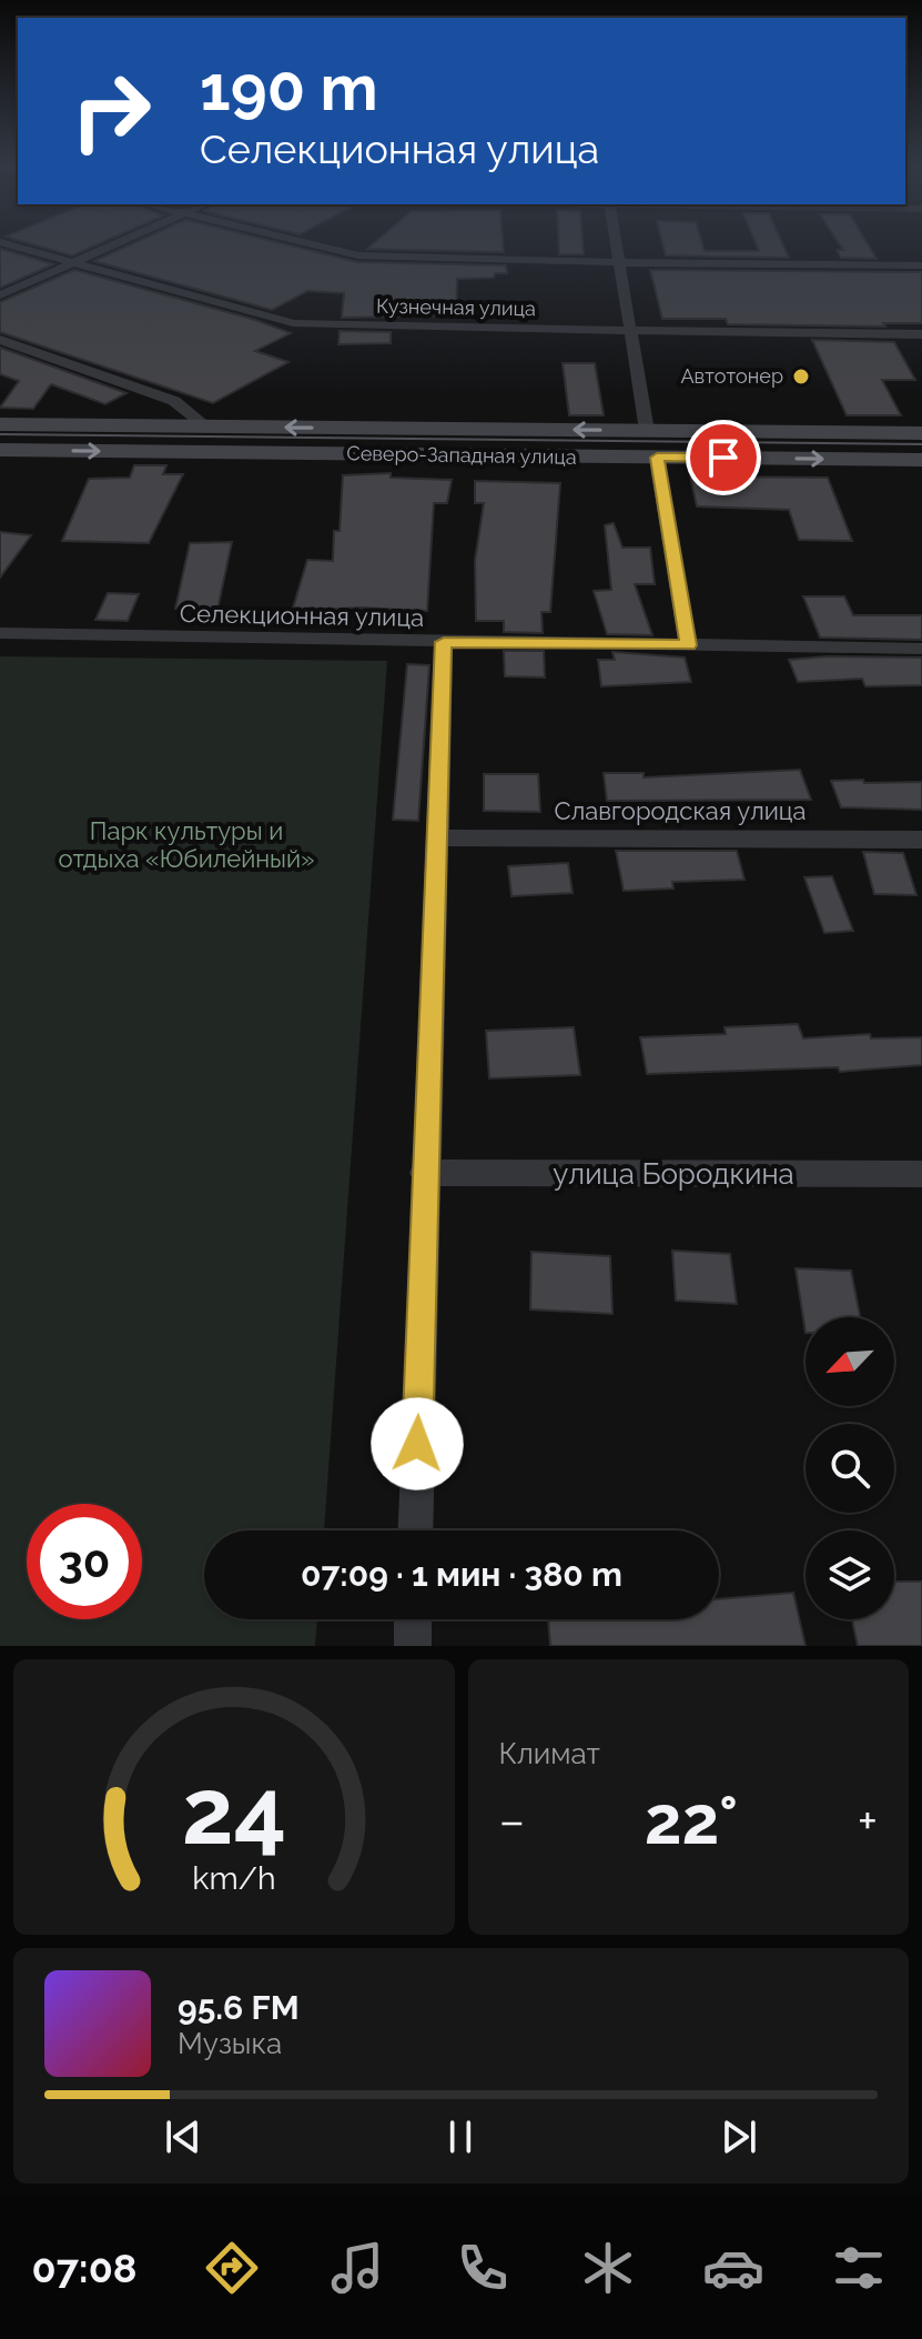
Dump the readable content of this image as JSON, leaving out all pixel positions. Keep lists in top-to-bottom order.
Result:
{
  "streets": {
    "main road": ["Северо-Западная улица"],
    "street": [
      "Кузнечная улица",
      "Селекционная улица",
      "Славгородская улица",
      "улица Бородкина"
    ]
  },
  "parks": ["Парк культуры и отдыха «Юбилейный»"],
  "places": ["Автотонер"],
  "north": "bottom left",
  "page": {
    "turn": ["190 m", "Селекционная улица"],
    "limit": "30",
    "trip": "07:09 · 1 мин · 380 m",
    "tile": "Климат",
    "heat": ["−", "22°", "+"],
    "song": ["95.6 FM", "Музыка"],
    "tabs": "07:08",
    "gauge": ["24", "km/h"]
  }
}
